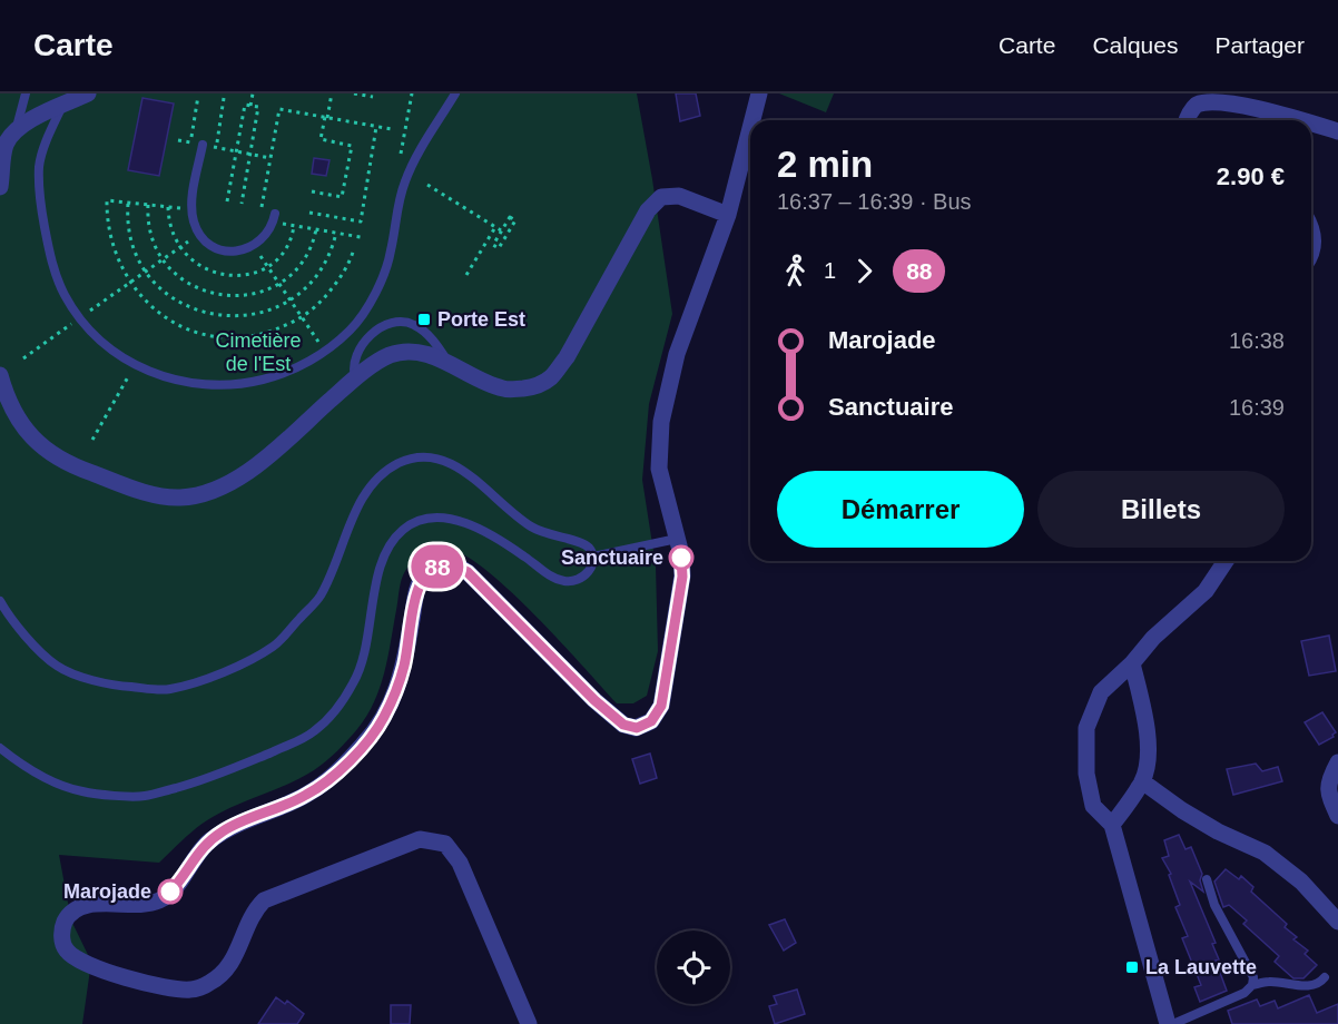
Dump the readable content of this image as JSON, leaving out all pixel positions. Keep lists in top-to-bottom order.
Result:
{
  "parks": ["Cimetière de l'Est"],
  "places": {
    "transit": ["Porte Est", "La Lauvette"],
    "other": ["Sanctuaire", "Marojade"]
  },
  "lines": ["bus line 88"],
  "page": {
    "header": "Carte",
    "nav": ["Carte", "Calques", "Partager"],
    "on_map": "88",
    "heading": ["2 min", "16:37 – 16:39 · Bus", "2.90 €"],
    "legs": ["1", "88"],
    "list": [
      {
        "name": "Marojade",
        "value": "16:38"
      },
      {
        "name": "Sanctuaire",
        "value": "16:39"
      }
    ],
    "buttons": ["Démarrer", "Billets"]
  }
}
